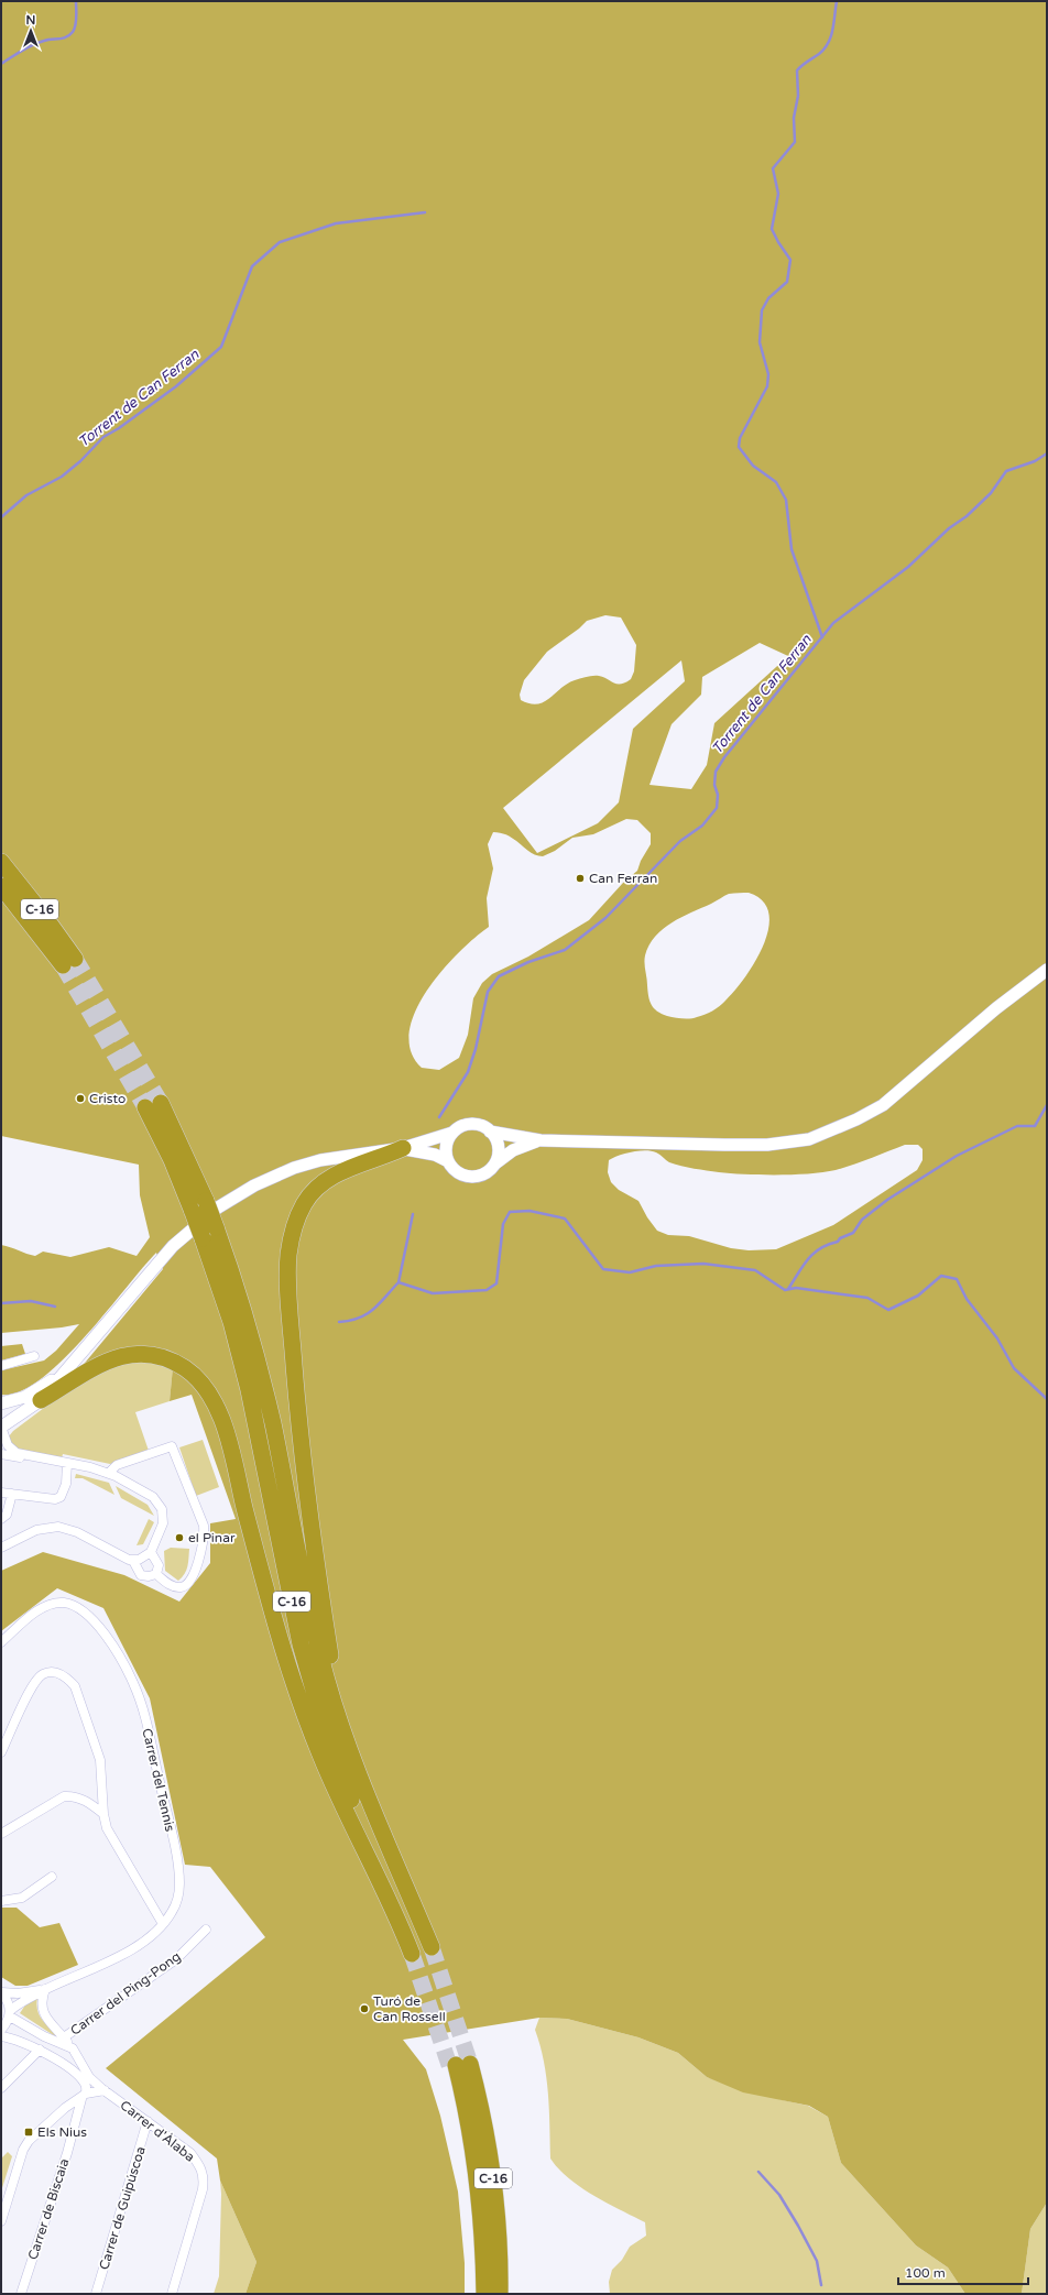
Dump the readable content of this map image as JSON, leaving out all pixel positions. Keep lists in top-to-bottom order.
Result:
{
  "streets": {
    "highway": ["C-16"],
    "street": [
      "Carrer del Tennis",
      "Carrer del Ping-Pong",
      "Carrer d'Àlaba",
      "Carrer de Guipúscoa",
      "Carrer de Biscaia"
    ]
  },
  "crossings": [
    ["Carrer del Tennis", "Carrer d'Àlaba"],
    ["Carrer del Ping-Pong", "Carrer d'Àlaba"],
    ["Carrer d'Àlaba", "Carrer de Guipúscoa"]
  ],
  "water": ["Torrent de Can Ferran"],
  "places": {
    "other": [
      "Can Ferran",
      "Cristo",
      "el Pinar",
      "Turó de Can Rossell"
    ],
    "transit": ["Els Nius"]
  },
  "scale_bar": "100 m",
  "north": "top"
}
